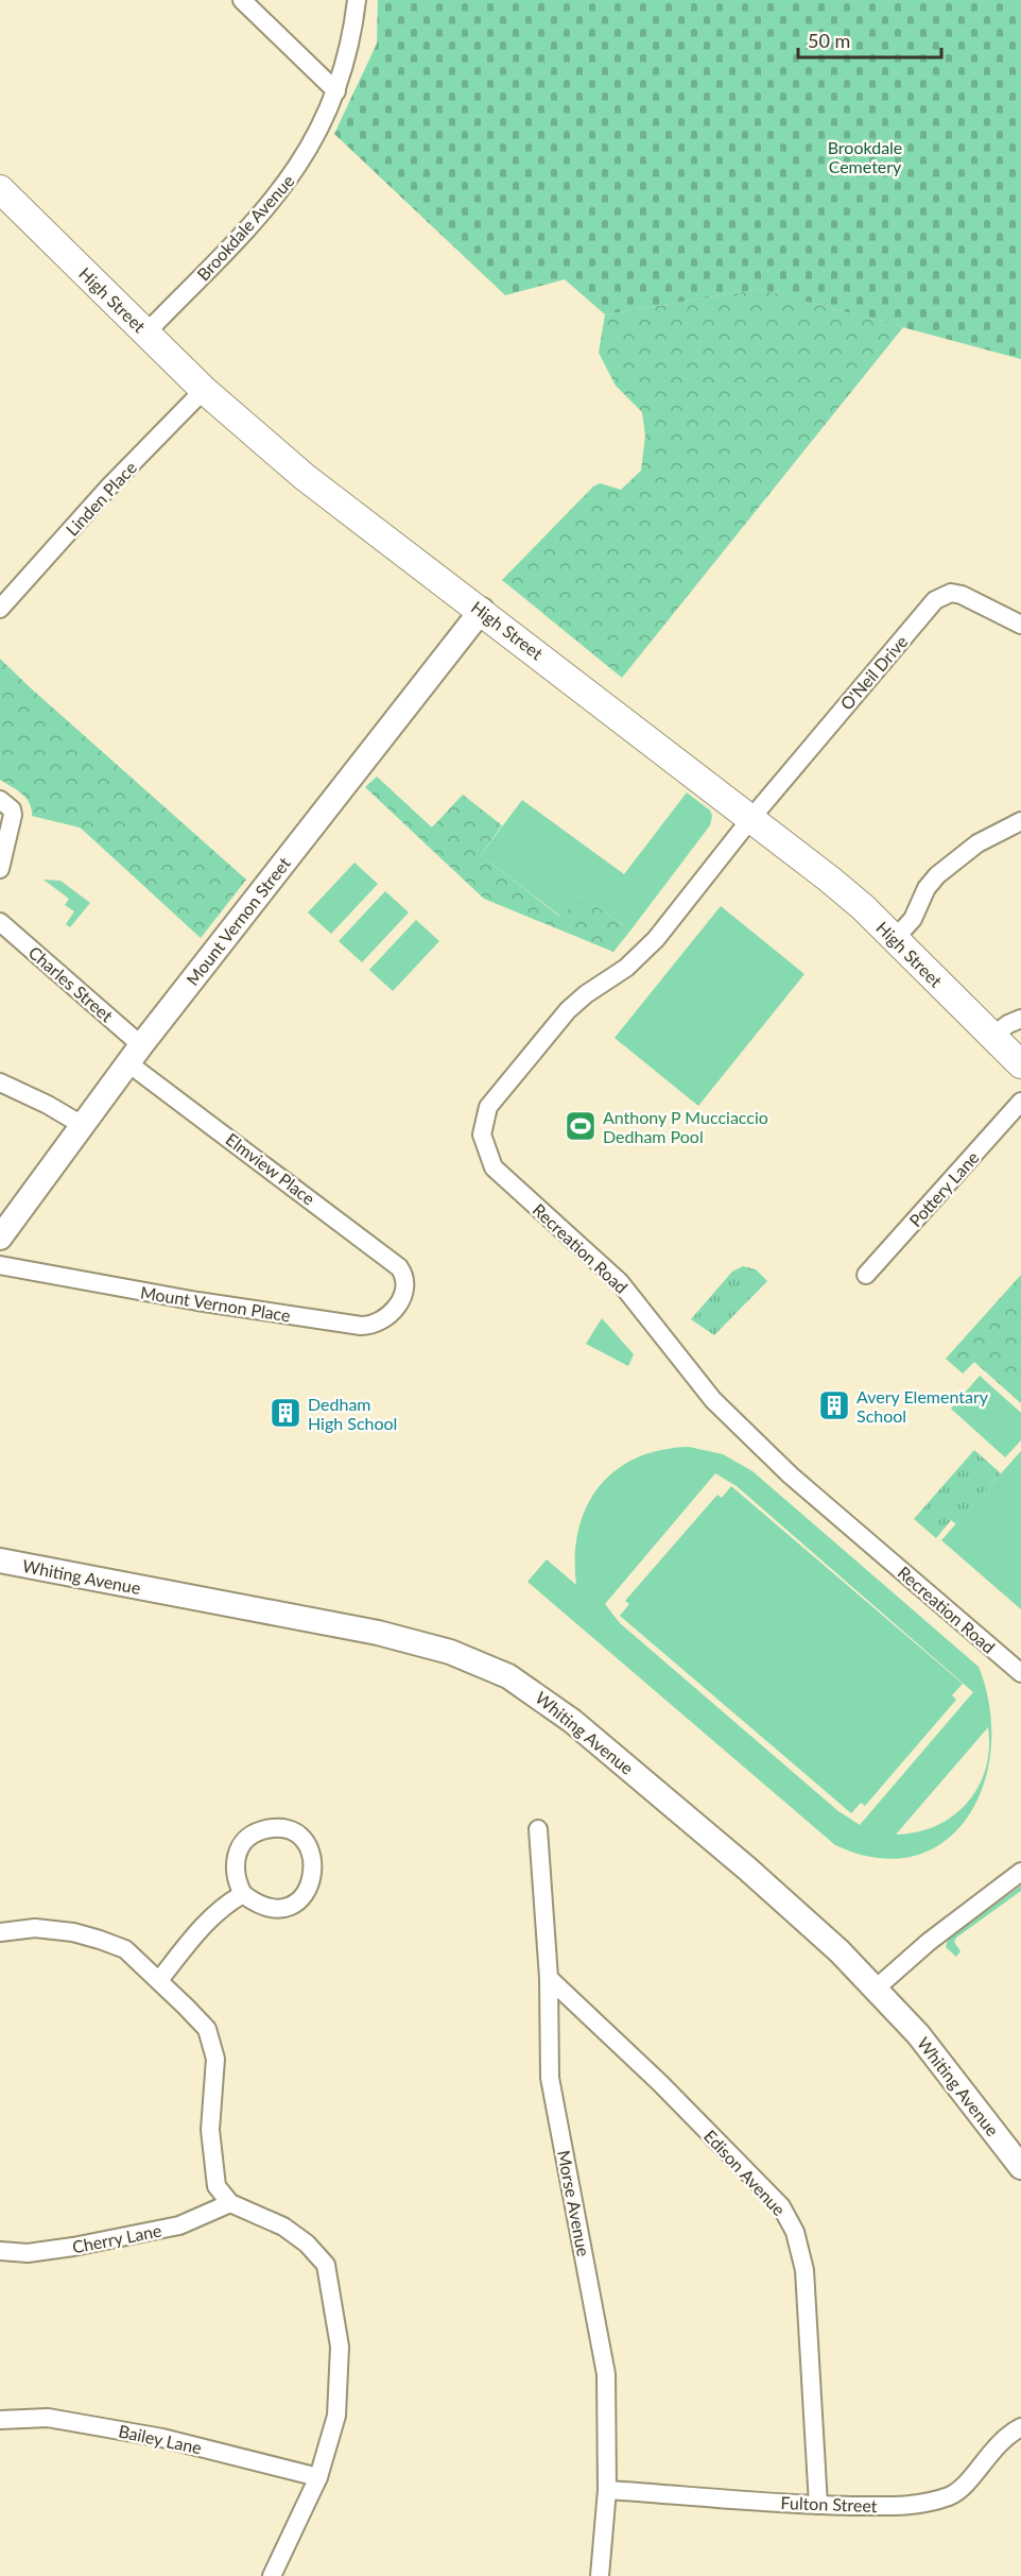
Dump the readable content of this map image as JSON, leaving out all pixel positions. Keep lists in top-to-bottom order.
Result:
{
  "streets": {
    "main road": ["High Street"],
    "street": [
      "Brookdale Avenue",
      "Linden Place",
      "O'Neil Drive",
      "Mount Vernon Street",
      "Charles Street",
      "Elmview Place",
      "Pottery Lane",
      "Recreation Road",
      "Mount Vernon Place",
      "Whiting Avenue",
      "Edison Avenue",
      "Morse Avenue",
      "Cherry Lane",
      "Bailey Lane",
      "Fulton Street"
    ]
  },
  "crossings": [
    ["Brookdale Avenue", "High Street"],
    ["High Street", "Linden Place"],
    ["High Street", "O'Neil Drive"],
    ["High Street", "Mount Vernon Street"],
    ["High Street", "Recreation Road"],
    ["O'Neil Drive", "Recreation Road"],
    ["Mount Vernon Street", "Charles Street"],
    ["Mount Vernon Street", "Elmview Place"],
    ["Charles Street", "Elmview Place"],
    ["Elmview Place", "Mount Vernon Place"],
    ["Edison Avenue", "Morse Avenue"],
    ["Edison Avenue", "Fulton Street"],
    ["Morse Avenue", "Fulton Street"]
  ],
  "parks": ["Brookdale Cemetery"],
  "places": {
    "sports": ["Anthony P Mucciaccio Dedham Pool"],
    "building": ["Avery Elementary School", "Dedham High School"]
  },
  "scale_bar": "50 m"
}
